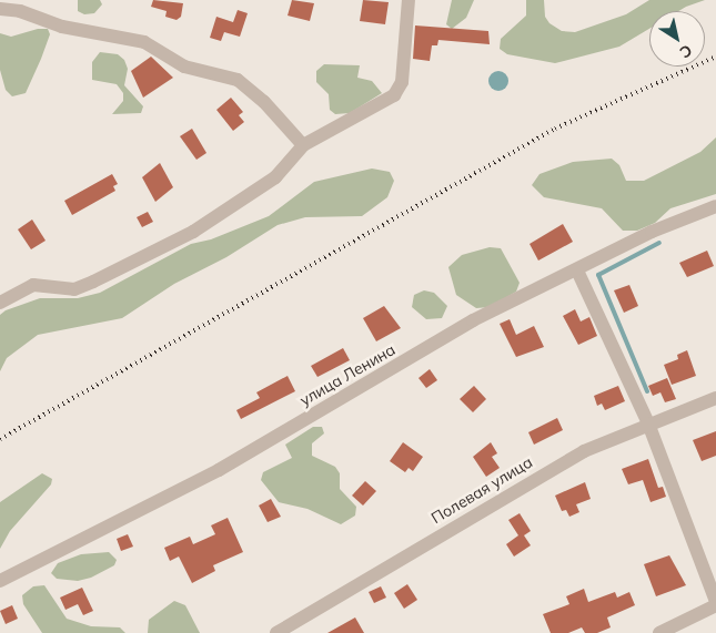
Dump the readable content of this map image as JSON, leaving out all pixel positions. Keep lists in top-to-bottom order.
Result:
{
  "streets": {
    "street": ["улица Ленина", "Полевая улица"]
  },
  "north": "bottom right"
}
